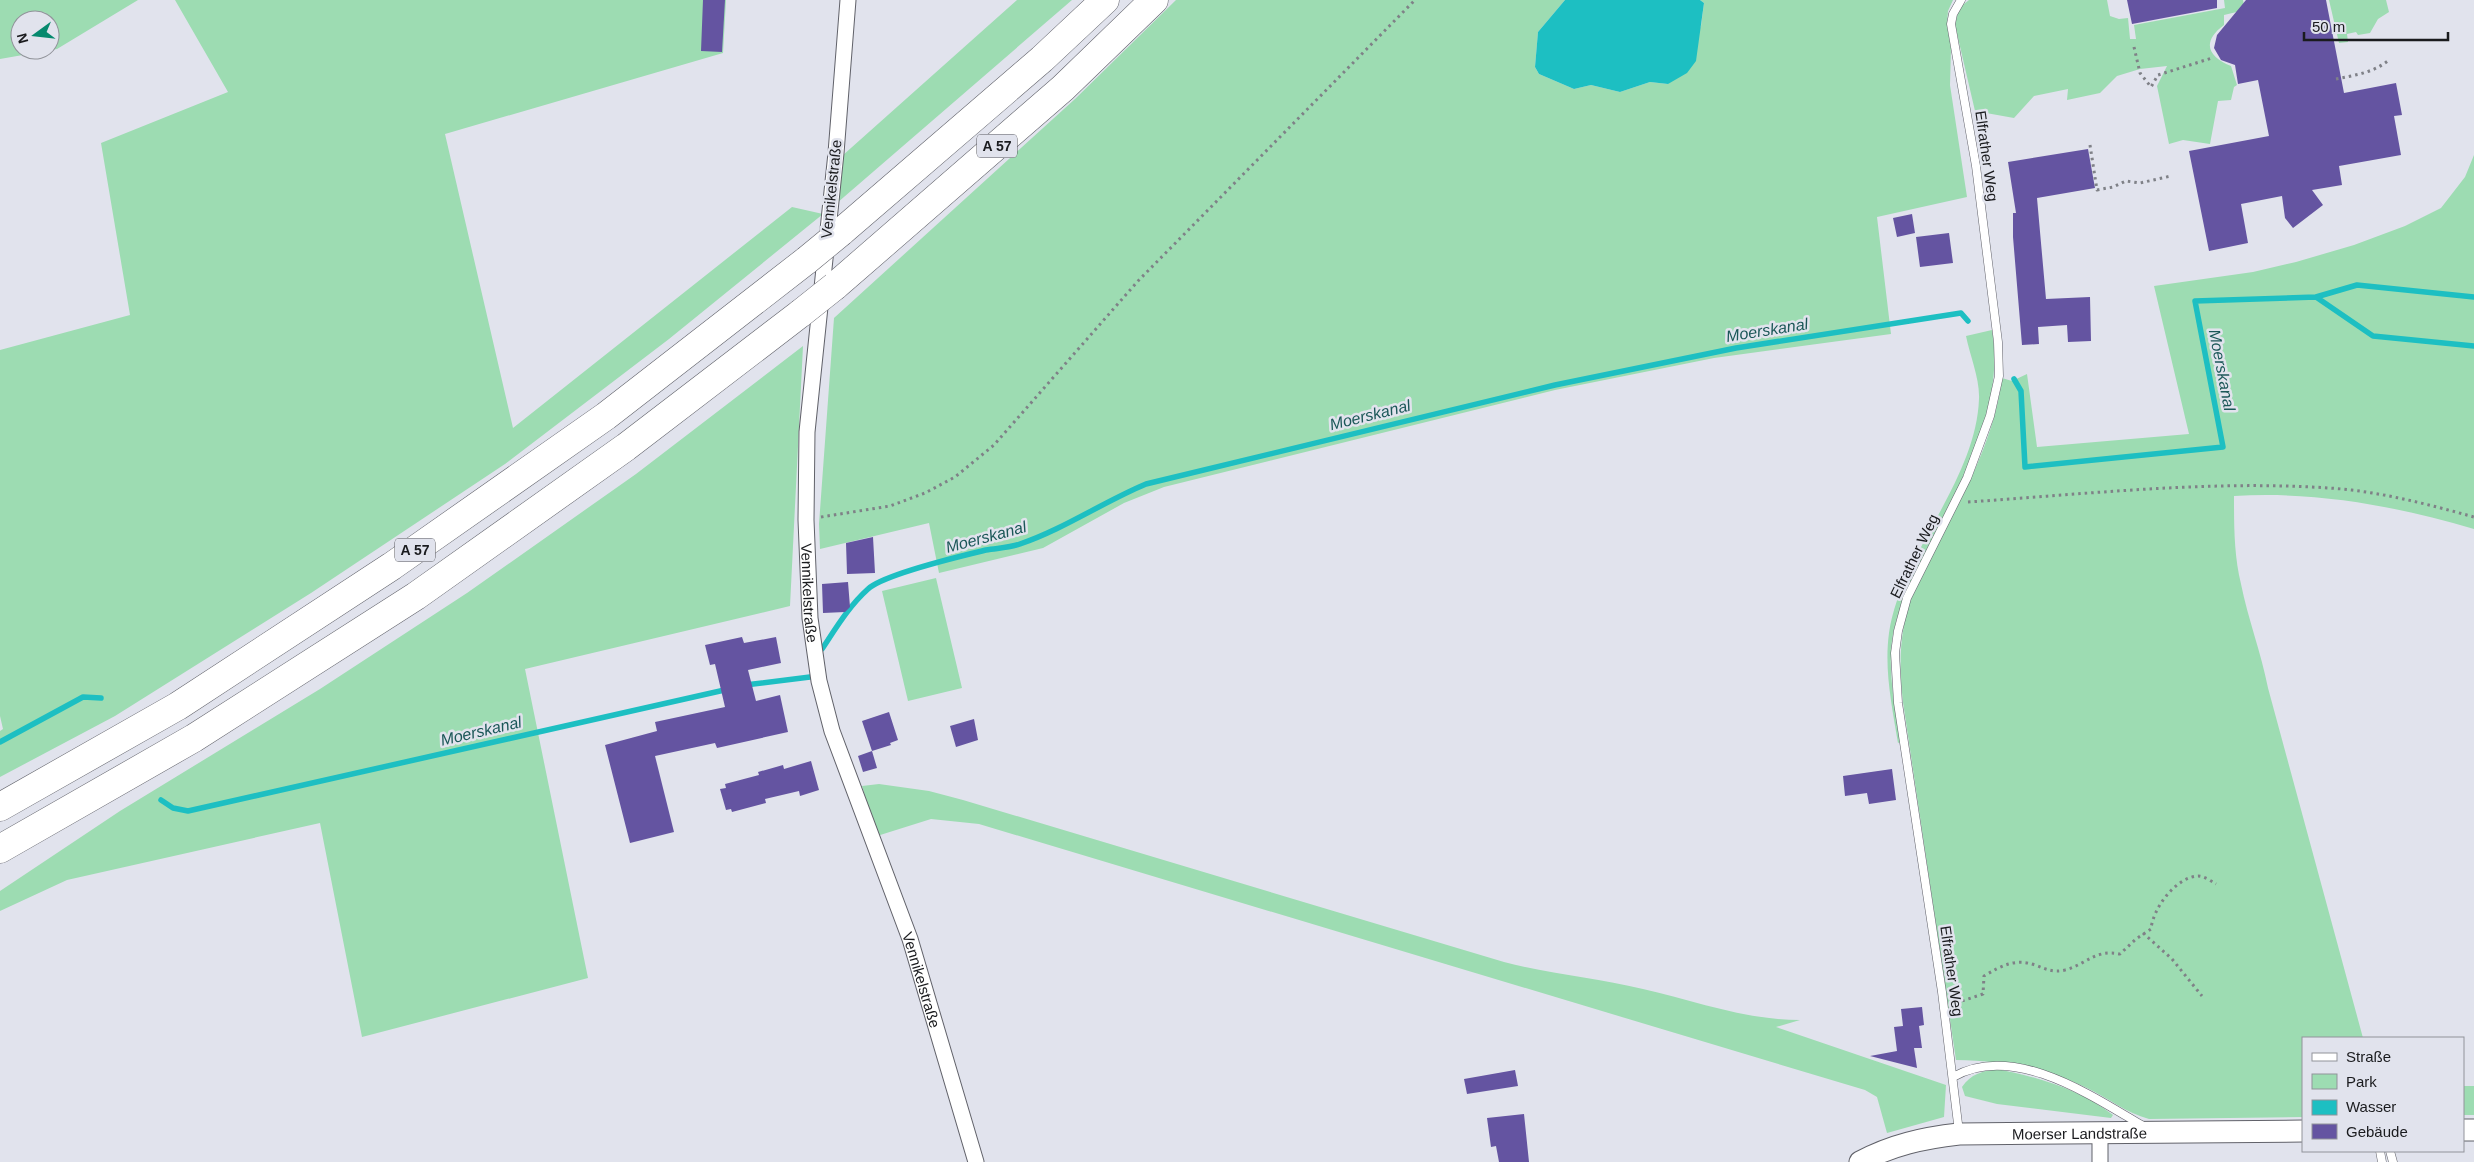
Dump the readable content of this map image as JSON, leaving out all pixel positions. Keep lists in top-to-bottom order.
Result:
{
  "streets": {
    "highway": ["A 57"],
    "main road": ["Moerser Landstraße"],
    "street": ["Vennikelstraße"],
    "lane": ["Elfrather Weg"]
  },
  "crossings": [
    ["Elfrather Weg", "Moerser Landstraße"]
  ],
  "water": ["Moerskanal"],
  "legend": [
    "Straße",
    "Park",
    "Wasser",
    "Gebäude"
  ],
  "scale_bar": "50 m",
  "north": "left"
}
